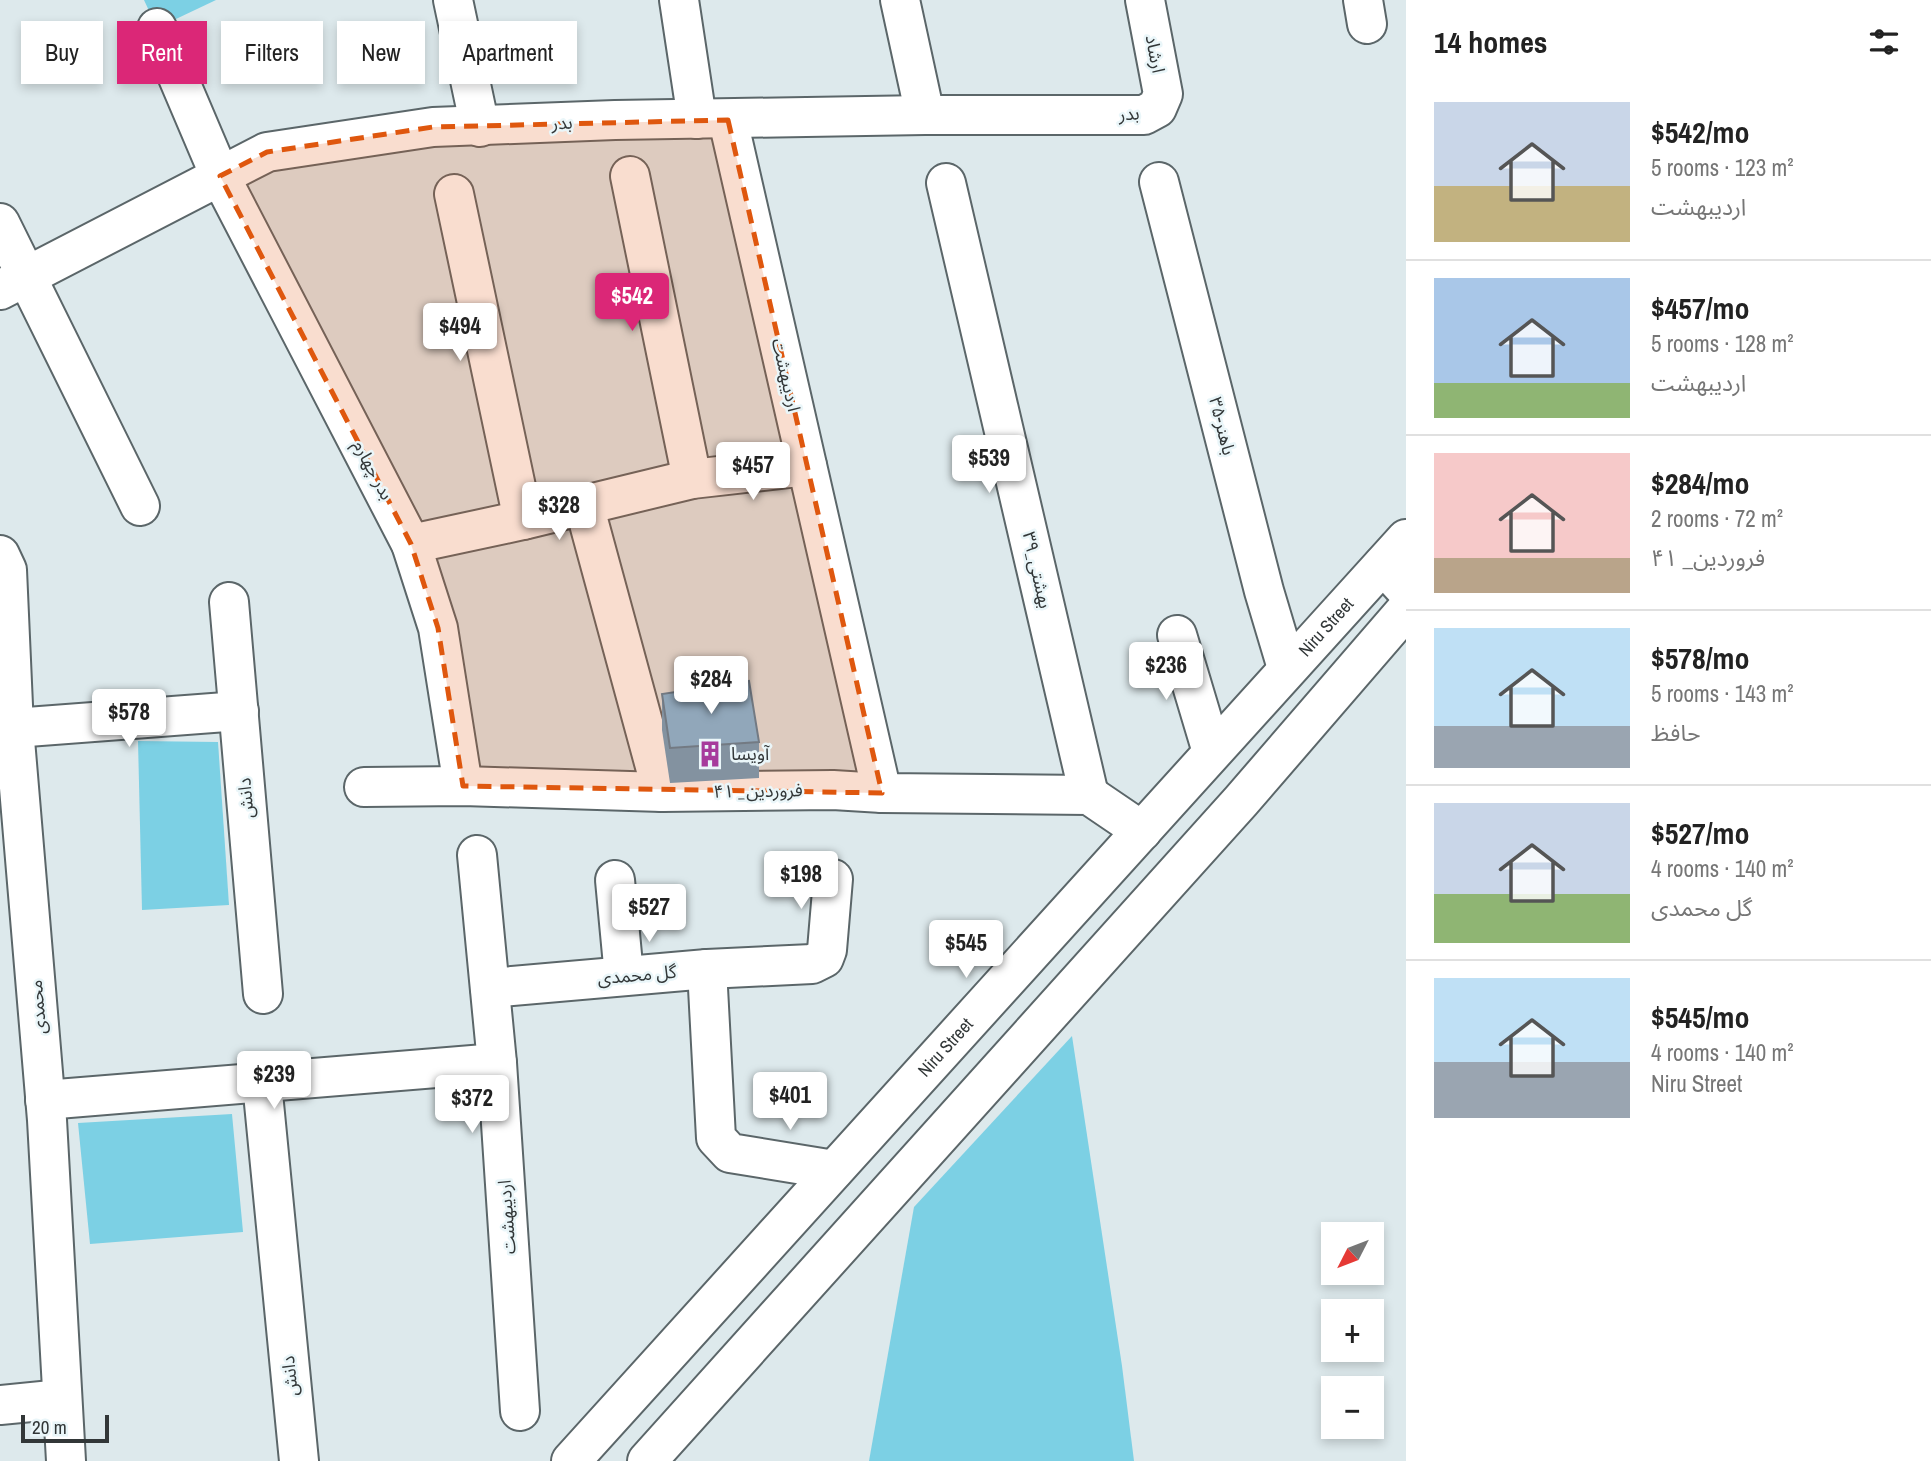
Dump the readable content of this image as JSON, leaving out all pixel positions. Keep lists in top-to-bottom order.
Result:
{
  "streets": {
    "street": [
      "ارشاد",
      "بدر",
      "اردیبهشت",
      "۳۵-باهنر",
      "بدر چهارم",
      "۳۹_بهشتی",
      "Niru Street",
      "۴۱ _فروردین",
      "دانش",
      "گل محمدی",
      "محمدی"
    ]
  },
  "crossings": [
    ["ارشاد", "بدر"],
    ["بدر", "اردیبهشت"],
    ["بدر", "بدر چهارم"],
    ["اردیبهشت", "۴۱ _فروردین"],
    ["اردیبهشت", "گل محمدی"],
    ["۳۵-باهنر", "Niru Street"],
    ["بدر چهارم", "۴۱ _فروردین"],
    ["۳۹_بهشتی", "۴۱ _فروردین"]
  ],
  "places": {
    "building": ["آویسا"]
  },
  "scale_bar": "20 m",
  "north": "bottom left",
  "page": {
    "heading": "14 homes",
    "chip": [
      "Buy",
      "Rent",
      "Filters",
      "New",
      "Apartment"
    ],
    "list": [
      {
        "name": "$542/mo",
        "note": "5 rooms · 123 m² · اردیبهشت"
      },
      {
        "name": "$457/mo",
        "note": "5 rooms · 128 m² · اردیبهشت"
      },
      {
        "name": "$284/mo",
        "note": "2 rooms · 72 m² · ۴۱ _فروردین"
      },
      {
        "name": "$578/mo",
        "note": "5 rooms · 143 m² · حافظ"
      },
      {
        "name": "$527/mo",
        "note": "4 rooms · 140 m² · گل محمدی"
      },
      {
        "name": "$545/mo",
        "note": "4 rooms · 140 m² · Niru Street"
      }
    ],
    "price": [
      "$542",
      "$494",
      "$539",
      "$457",
      "$328",
      "$236",
      "$284",
      "$578",
      "$198",
      "$527",
      "$545",
      "$239",
      "$401",
      "$372"
    ],
    "map_buttons": ["+", "−"],
    "scale": "20 m"
  }
}
